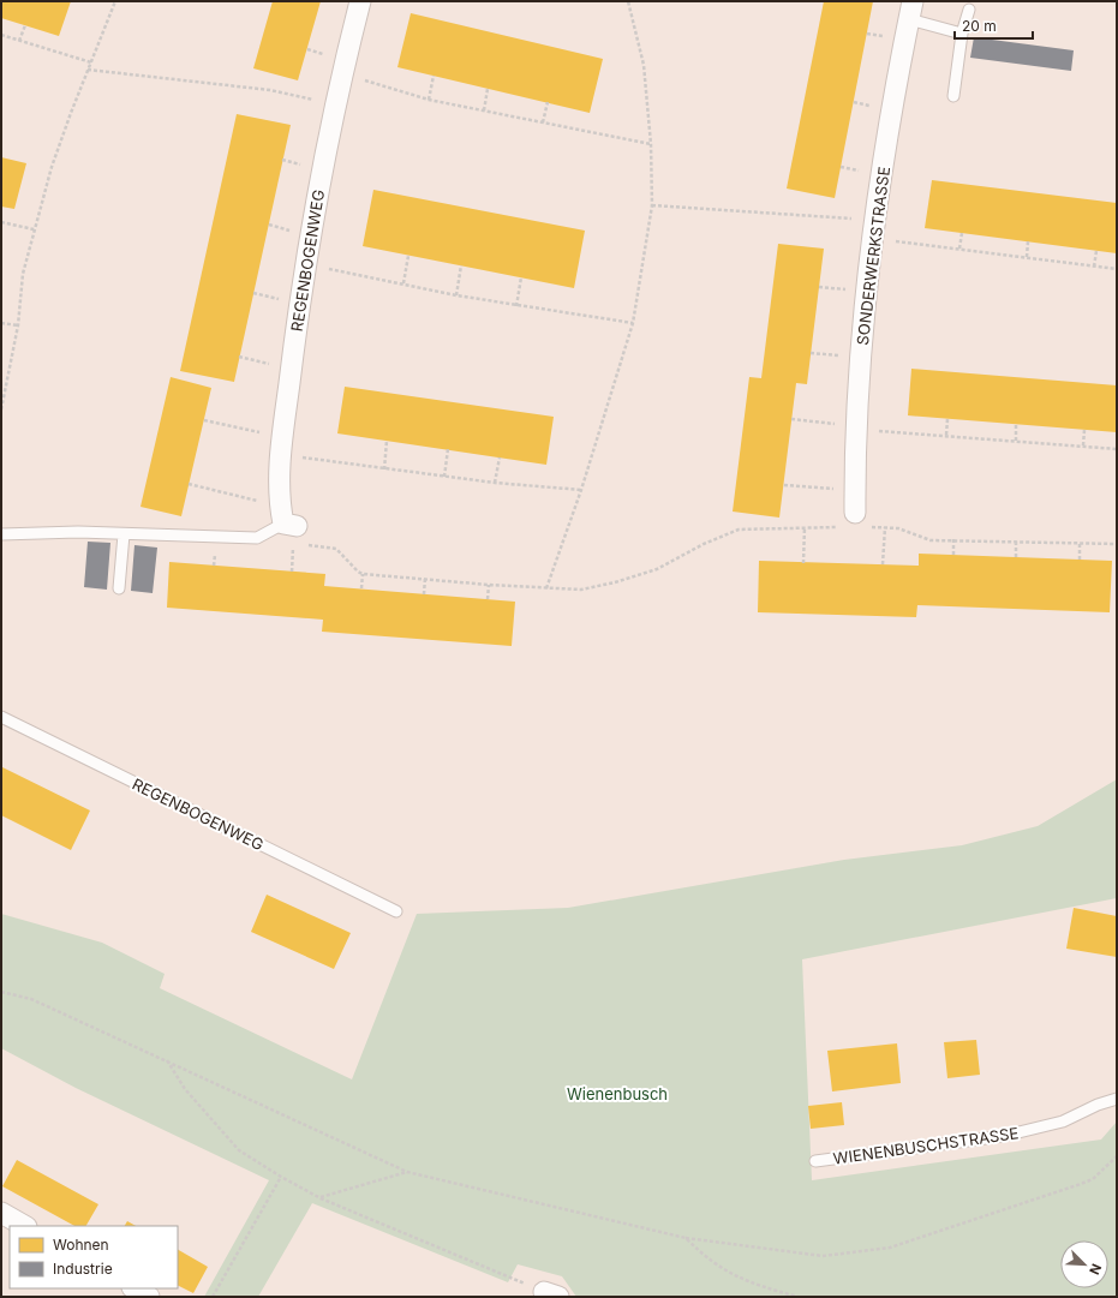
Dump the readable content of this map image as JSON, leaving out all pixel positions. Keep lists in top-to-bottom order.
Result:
{
  "streets": {
    "street": ["SONDERWERKSTRASSE", "REGENBOGENWEG"],
    "lane": ["WIENENBUSCHSTRASSE"]
  },
  "parks": ["Wienenbusch"],
  "legend": ["Wohnen", "Industrie"],
  "scale_bar": "20 m",
  "north": "bottom right"
}
